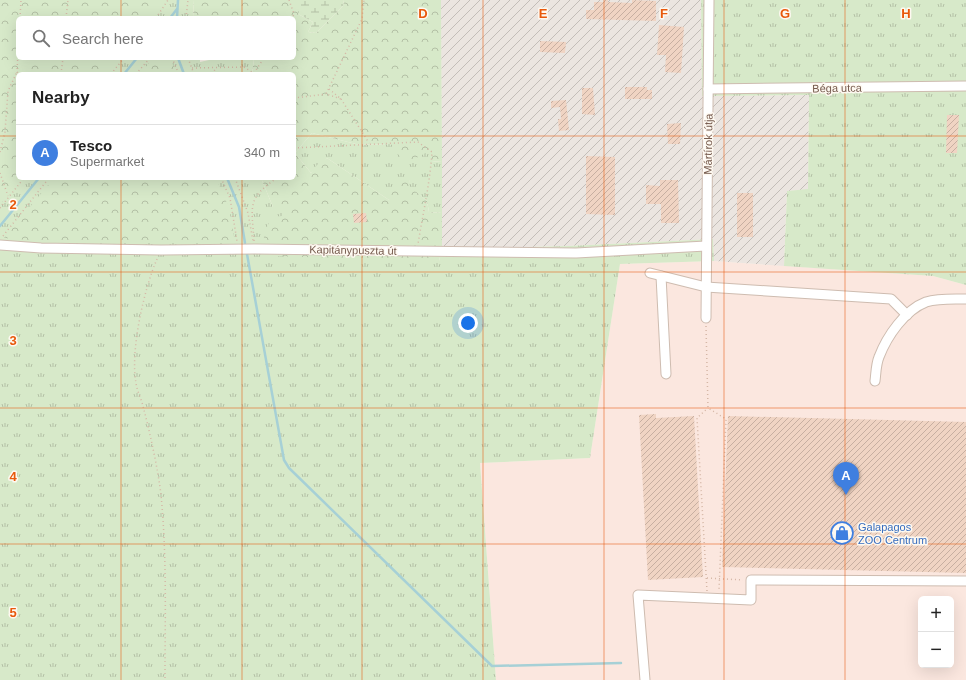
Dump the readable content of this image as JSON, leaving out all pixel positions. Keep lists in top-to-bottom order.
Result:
{
  "streets": {
    "street": ["Béga utca", "Mártírok útja", "Kapitánypuszta út"]
  },
  "crossings": [
    ["Béga utca", "Mártírok útja"],
    ["Mártírok útja", "Kapitánypuszta út"]
  ],
  "places": {
    "shop": ["Galapagos ZOO Centrum"]
  },
  "page": {
    "search": "Search here",
    "heading": "Nearby",
    "list": [
      {
        "mark": "A",
        "name": "Tesco",
        "note": "Supermarket",
        "value": "340 m"
      }
    ],
    "pins": "A",
    "map_buttons": ["+", "−"]
  },
  "grid": {
    "columns": [
      "D",
      "E",
      "F",
      "G",
      "H"
    ],
    "rows": [
      "2",
      "3",
      "4",
      "5"
    ]
  }
}
